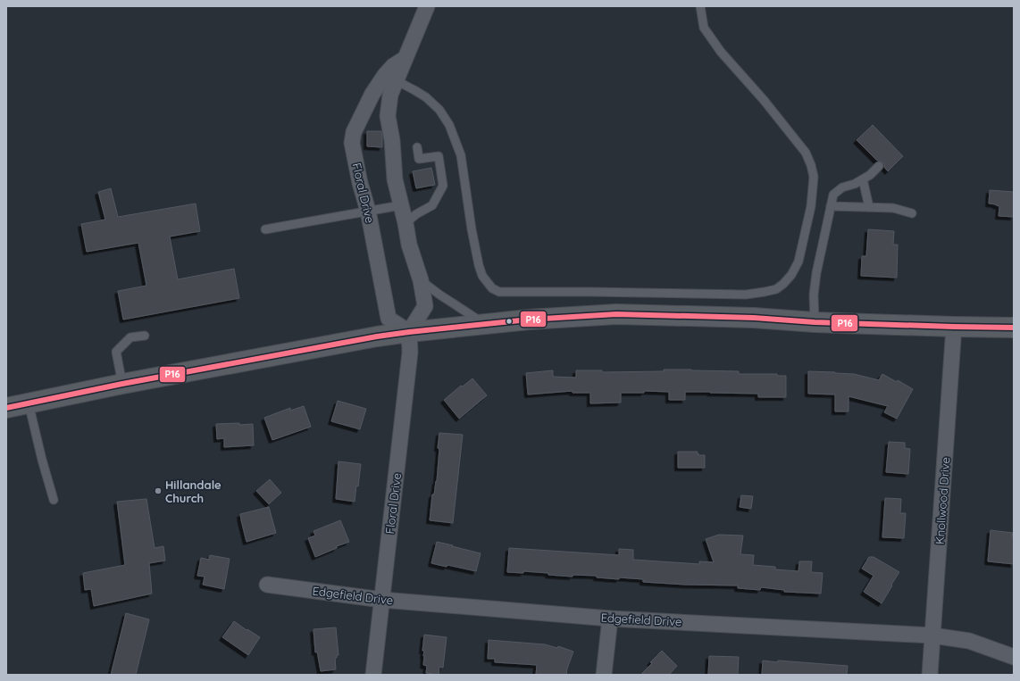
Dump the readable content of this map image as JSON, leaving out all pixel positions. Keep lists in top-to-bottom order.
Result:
{
  "streets": {
    "street": ["Floral Drive", "Knollwood Drive", "Edgefield Drive"]
  },
  "crossings": [
    ["Floral Drive", "Edgefield Drive"],
    ["Knollwood Drive", "Edgefield Drive"]
  ],
  "places": ["Hillandale Church"],
  "lines": ["transit line P16"]
}
